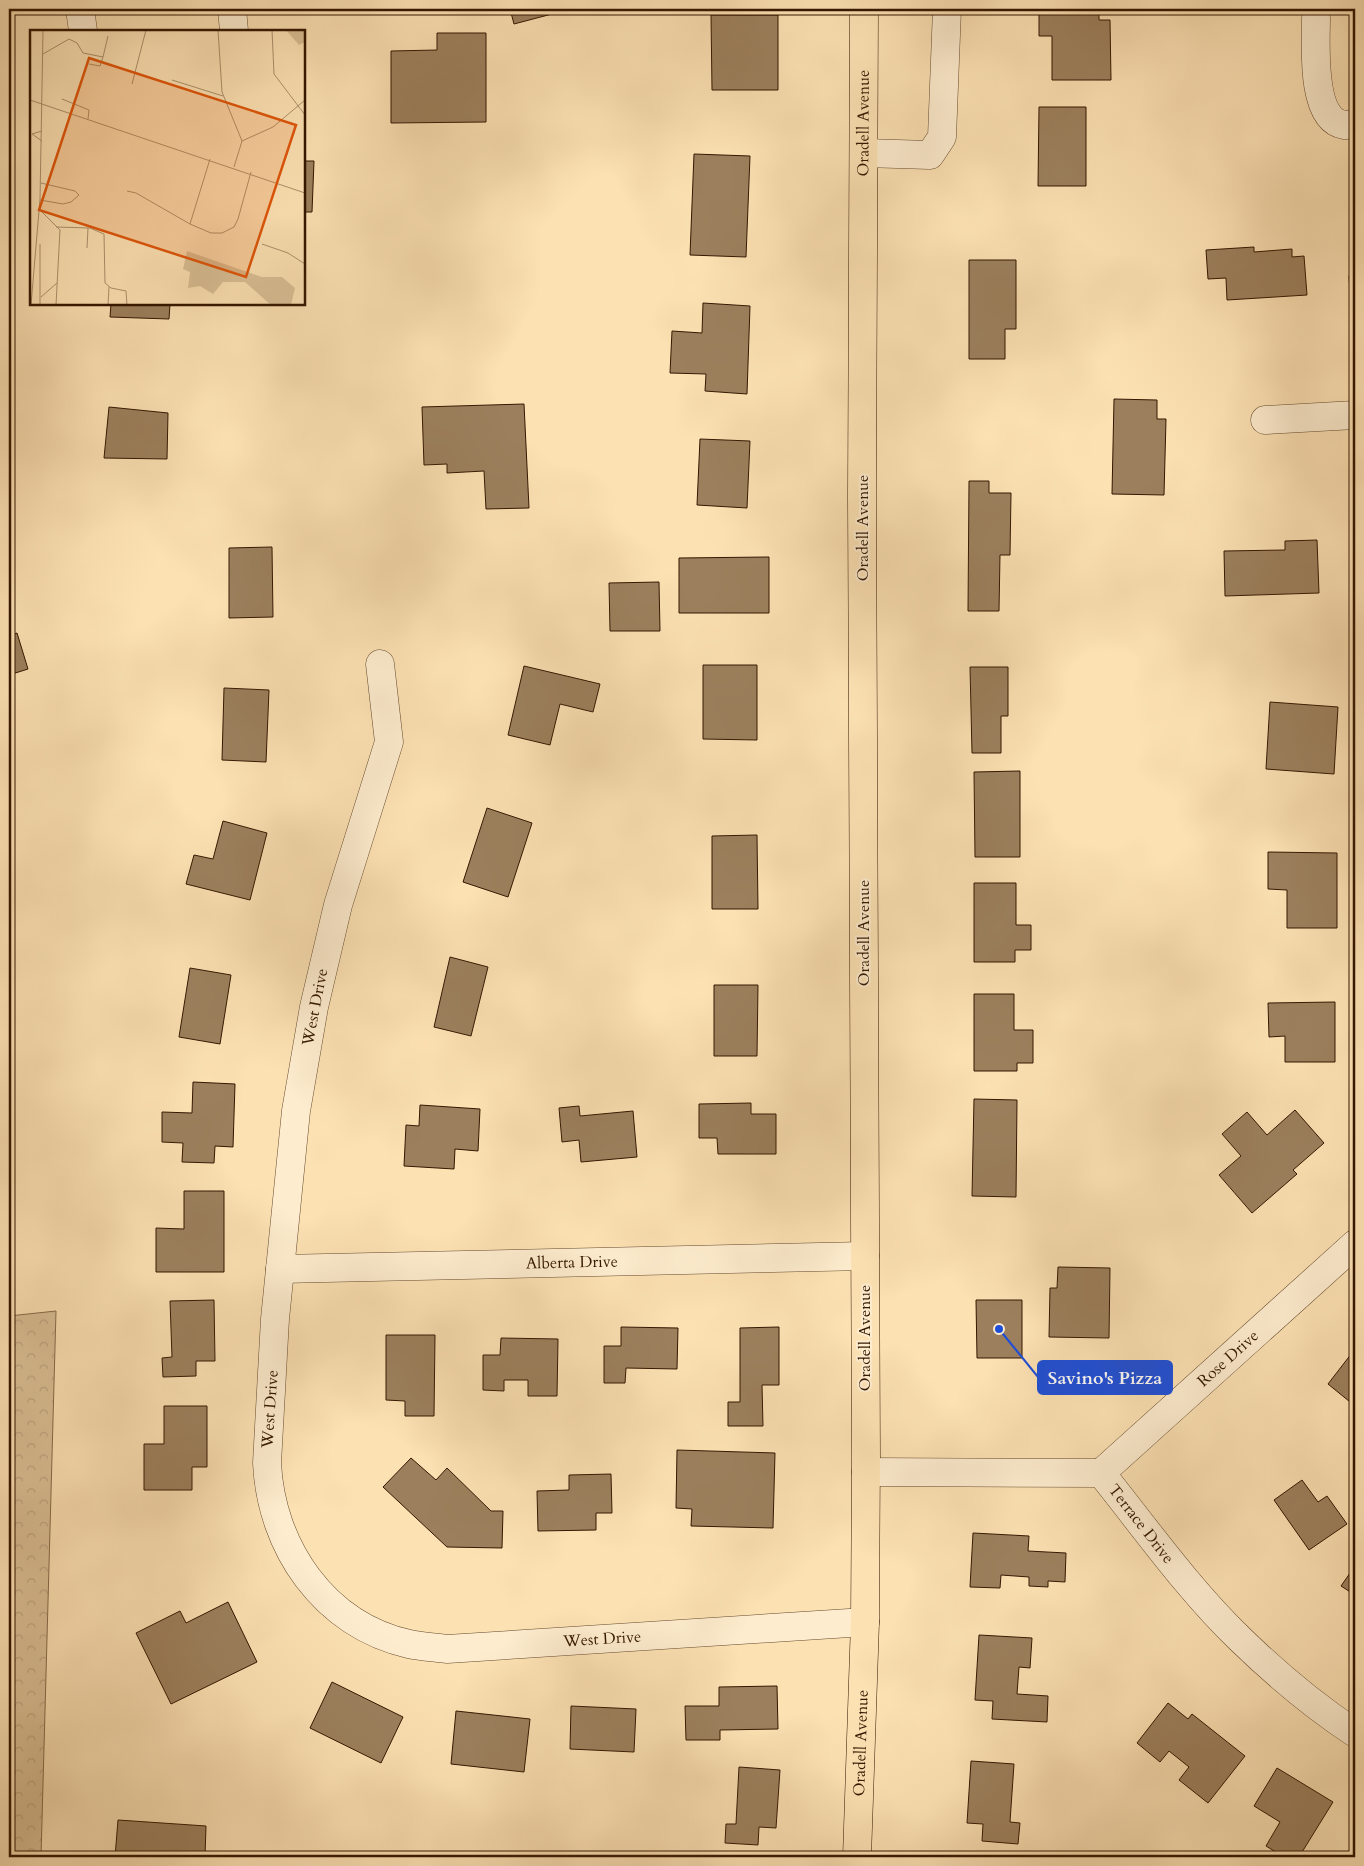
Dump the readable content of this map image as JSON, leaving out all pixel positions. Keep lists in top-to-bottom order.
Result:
{
  "streets": {
    "main road": ["Oradell Avenue"],
    "street": [
      "West Drive",
      "Alberta Drive",
      "Rose Drive",
      "Terrace Drive"
    ]
  },
  "crossings": [
    ["Oradell Avenue", "West Drive"],
    ["Oradell Avenue", "Alberta Drive"],
    ["Oradell Avenue", "Terrace Drive"],
    ["West Drive", "Alberta Drive"],
    ["Rose Drive", "Terrace Drive"]
  ],
  "places": ["Savino's Pizza"]
}
